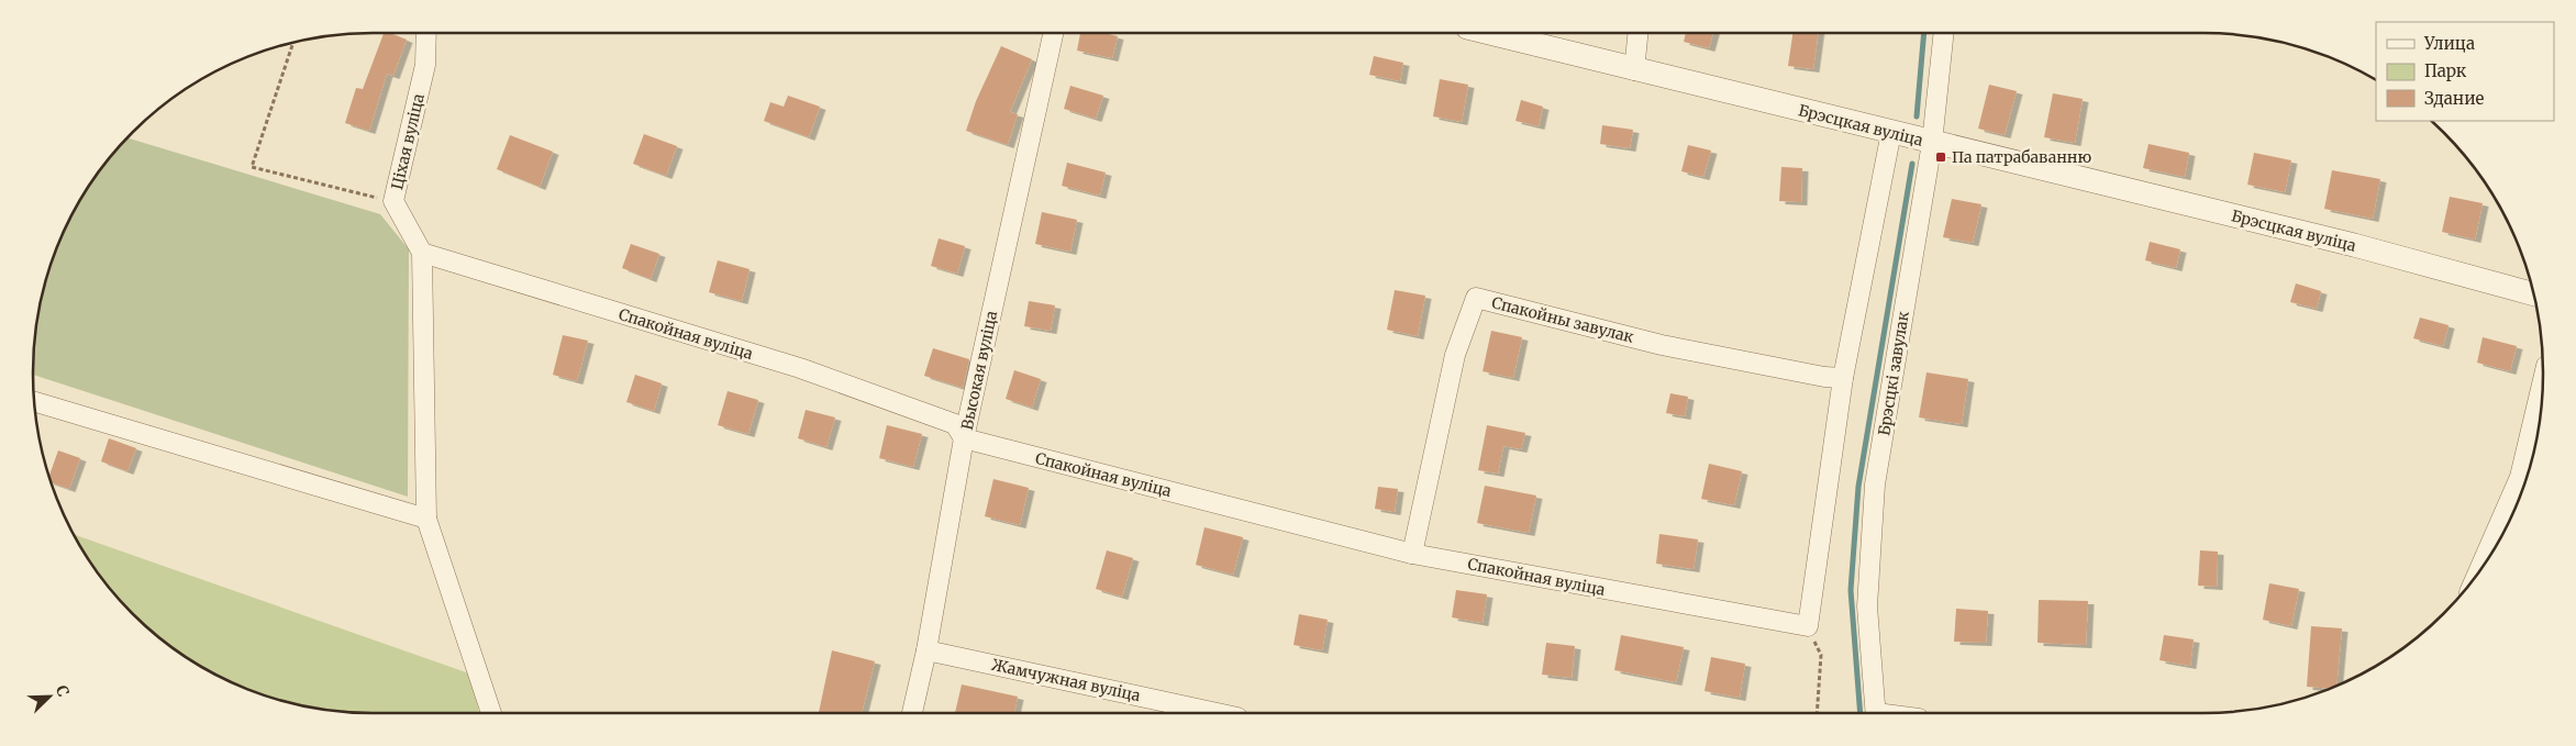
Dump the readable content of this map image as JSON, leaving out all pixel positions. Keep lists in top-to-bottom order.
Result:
{
  "streets": {
    "street": [
      "Брэсцкая вуліца",
      "Ціхая вуліца",
      "Спакойны завулак",
      "Спакойная вуліца",
      "Высокая вуліца",
      "Брэсцкі завулак",
      "Жамчужная вуліца"
    ]
  },
  "crossings": [
    ["Брэсцкая вуліца", "Брэсцкі завулак"],
    ["Ціхая вуліца", "Спакойная вуліца"],
    ["Спакойны завулак", "Спакойная вуліца"],
    ["Спакойная вуліца", "Высокая вуліца"],
    ["Высокая вуліца", "Жамчужная вуліца"]
  ],
  "places": {
    "transit": ["Па патрабаванню"]
  },
  "legend": ["Улица", "Парк", "Здание"],
  "north": "top right"
}
